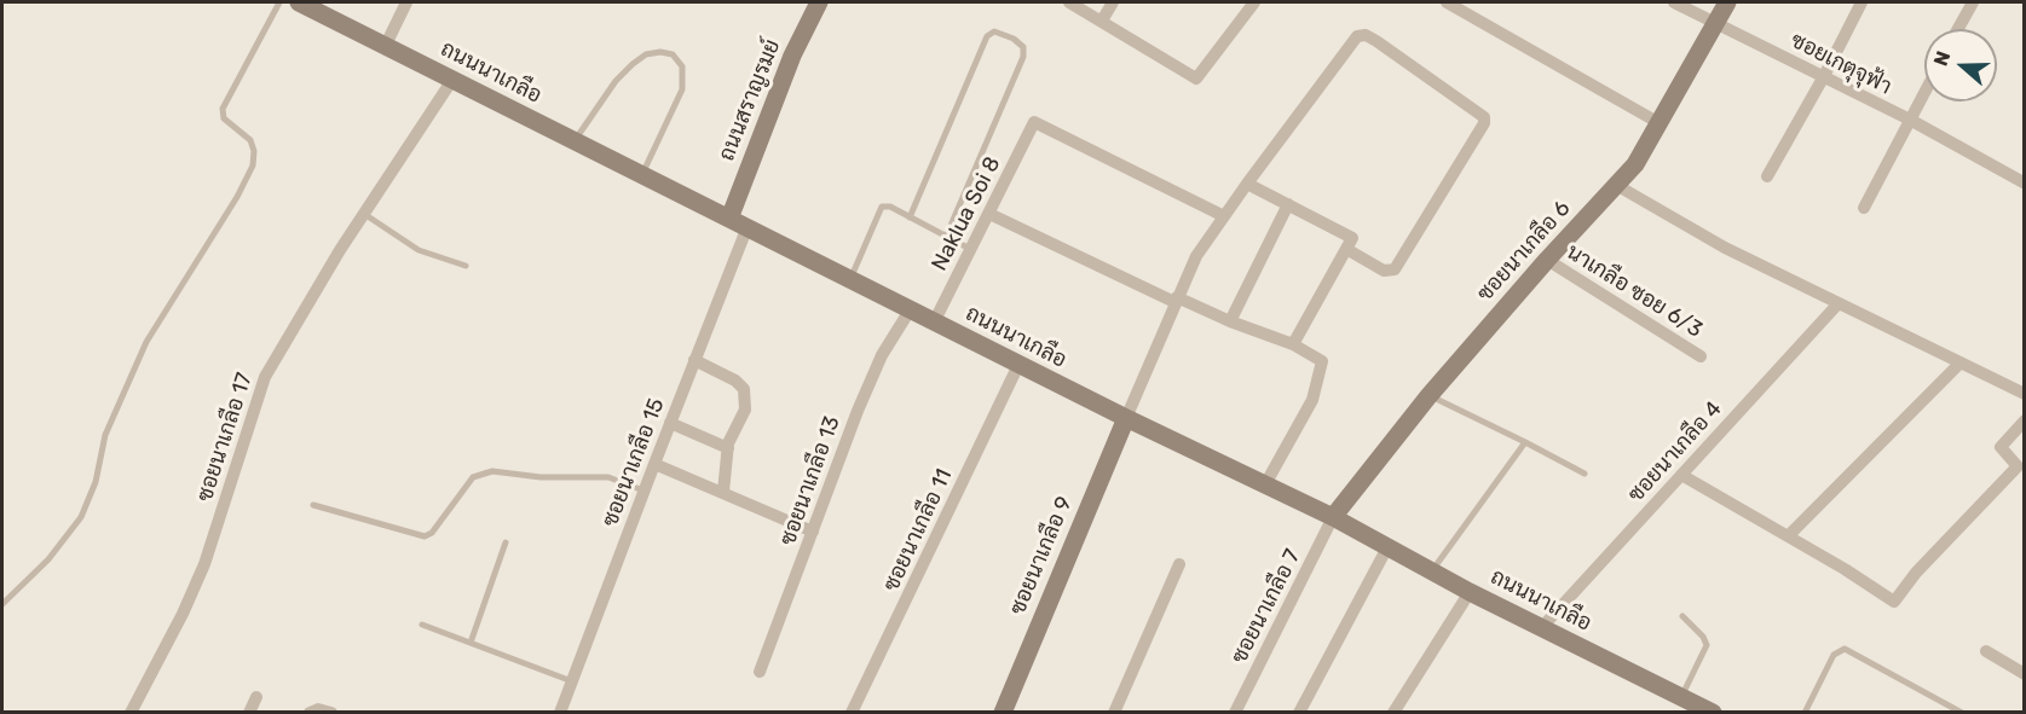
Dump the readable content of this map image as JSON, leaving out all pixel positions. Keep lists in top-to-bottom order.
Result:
{
  "streets": {
    "main road": [
      "ถนนนาเกลือ",
      "ถนนสราญรมย์",
      "ซอยนาเกลือ 6",
      "ซอยนาเกลือ 9"
    ],
    "street": [
      "ซอยเกตุจุฟ้า",
      "Naklua Soi 8",
      "นาเกลือ ซอย 6/3",
      "ซอยนาเกลือ 17",
      "ซอยนาเกลือ 4",
      "ซอยนาเกลือ 15",
      "ซอยนาเกลือ 13",
      "ซอยนาเกลือ 11",
      "ซอยนาเกลือ 7"
    ]
  },
  "crossings": [
    ["ซอยเกตุจุฟ้า", "ซอยนาเกลือ 6"],
    ["ถนนนาเกลือ", "ถนนสราญรมย์"],
    ["ถนนนาเกลือ", "Naklua Soi 8"],
    ["ถนนนาเกลือ", "ซอยนาเกลือ 6"],
    ["ถนนนาเกลือ", "ซอยนาเกลือ 17"],
    ["ถนนนาเกลือ", "ซอยนาเกลือ 4"],
    ["ถนนนาเกลือ", "ซอยนาเกลือ 15"],
    ["ถนนนาเกลือ", "ซอยนาเกลือ 13"],
    ["ถนนนาเกลือ", "ซอยนาเกลือ 11"],
    ["ถนนนาเกลือ", "ซอยนาเกลือ 9"],
    ["ถนนนาเกลือ", "ซอยนาเกลือ 7"],
    ["ซอยนาเกลือ 6", "นาเกลือ ซอย 6/3"],
    ["ซอยนาเกลือ 6", "ซอยนาเกลือ 7"]
  ],
  "north": "left"
}
